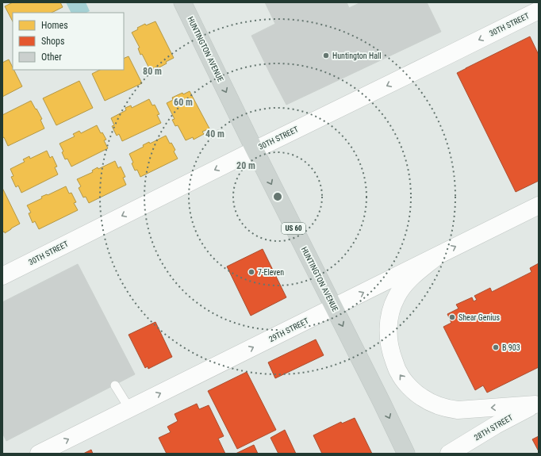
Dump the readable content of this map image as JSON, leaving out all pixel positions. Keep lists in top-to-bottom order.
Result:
{
  "streets": {
    "main road": ["HUNTINGTON AVENUE", "US 60"],
    "street": ["30TH STREET", "29TH STREET", "28TH STREET"]
  },
  "crossings": [
    ["30TH STREET", "HUNTINGTON AVENUE"],
    ["HUNTINGTON AVENUE", "29TH STREET"]
  ],
  "one_way": ["30TH STREET", "HUNTINGTON AVENUE", "29TH STREET"],
  "places": [
    "Huntington Hall",
    "7-Eleven",
    "Shear Genius",
    "B 903"
  ],
  "legend": ["Homes", "Shops", "Other"],
  "rings": [
    "80 m",
    "60 m",
    "40 m",
    "20 m"
  ]
}
